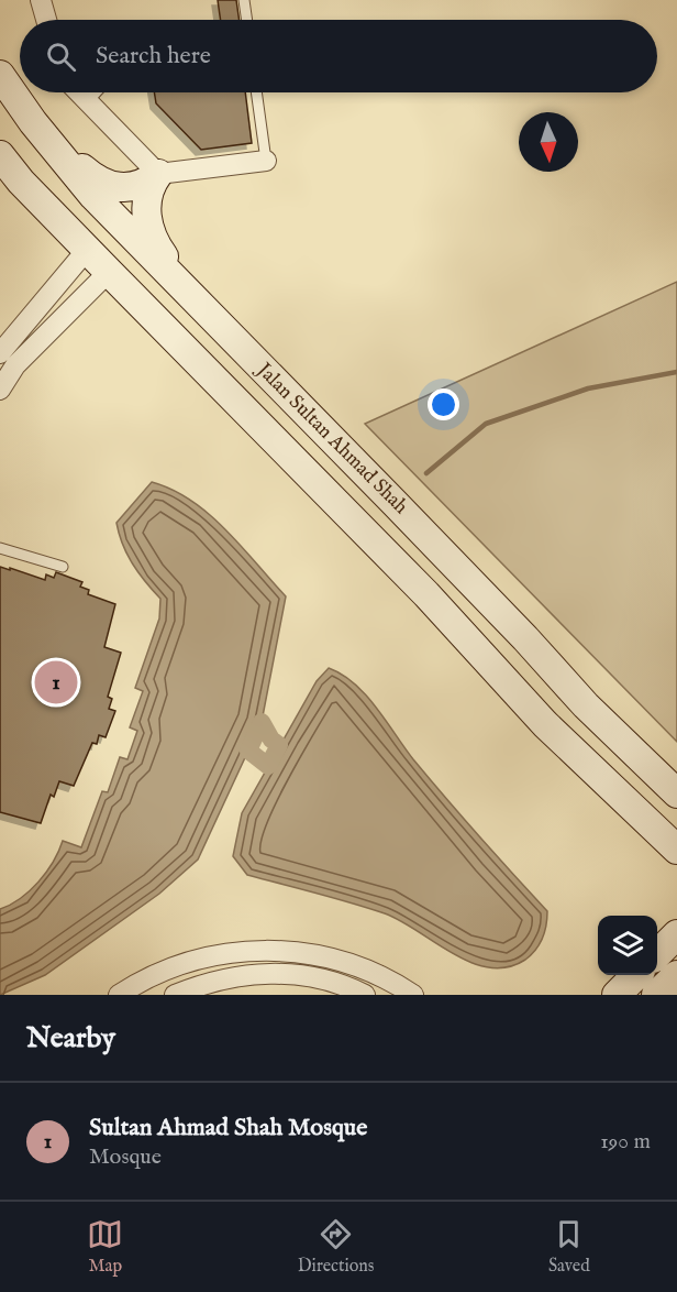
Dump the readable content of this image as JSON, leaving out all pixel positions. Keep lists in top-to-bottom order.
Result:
{
  "streets": {
    "main road": ["Jalan Sultan Ahmad Shah"]
  },
  "north": "bottom",
  "page": {
    "search": "Search here",
    "pins": "1",
    "heading": "Nearby",
    "list": [
      {
        "mark": "1",
        "name": "Sultan Ahmad Shah Mosque",
        "note": "Mosque",
        "value": "190 m"
      }
    ],
    "nav": ["Map", "Directions", "Saved"]
  }
}
